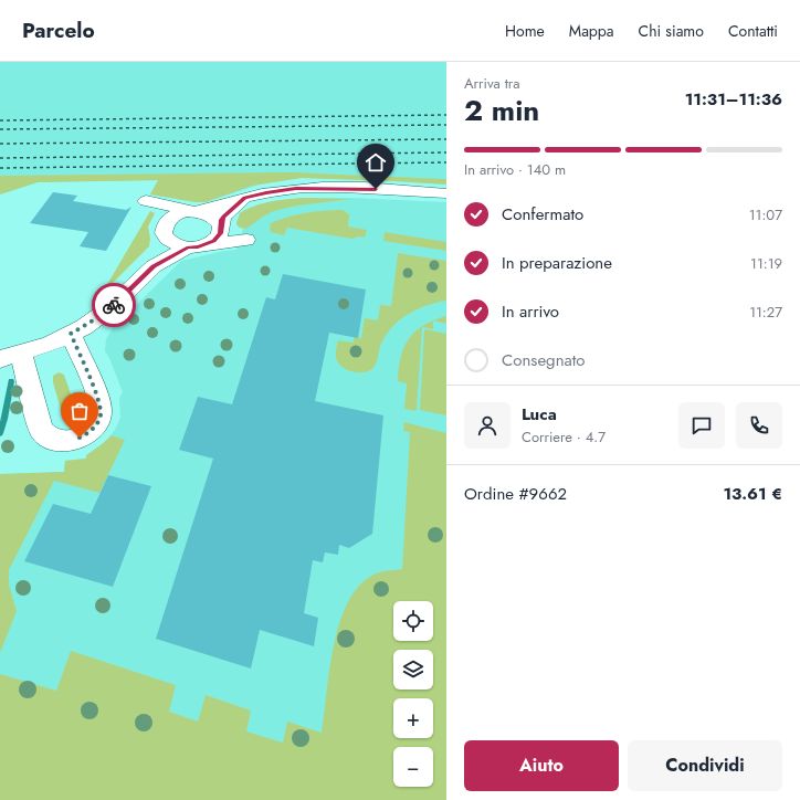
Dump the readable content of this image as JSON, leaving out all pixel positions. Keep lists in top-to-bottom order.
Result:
{
  "page": {
    "header": "Parcelo",
    "nav": [
      "Home",
      "Mappa",
      "Chi siamo",
      "Contatti"
    ],
    "heading": ["2 min", "Arriva tra", "11:31–11:36"],
    "panel": [
      "Luca",
      "Corriere · 4.7",
      "Ordine #9662",
      "13.61 €"
    ],
    "bar": "In arrivo · 140 m",
    "list": [
      ["Confermato", "11:07"],
      ["In preparazione", "11:19"],
      ["In arrivo", "11:27"],
      "Consegnato"
    ],
    "map_buttons": ["+", "−"],
    "buttons": ["Aiuto", "Condividi"]
  }
}
